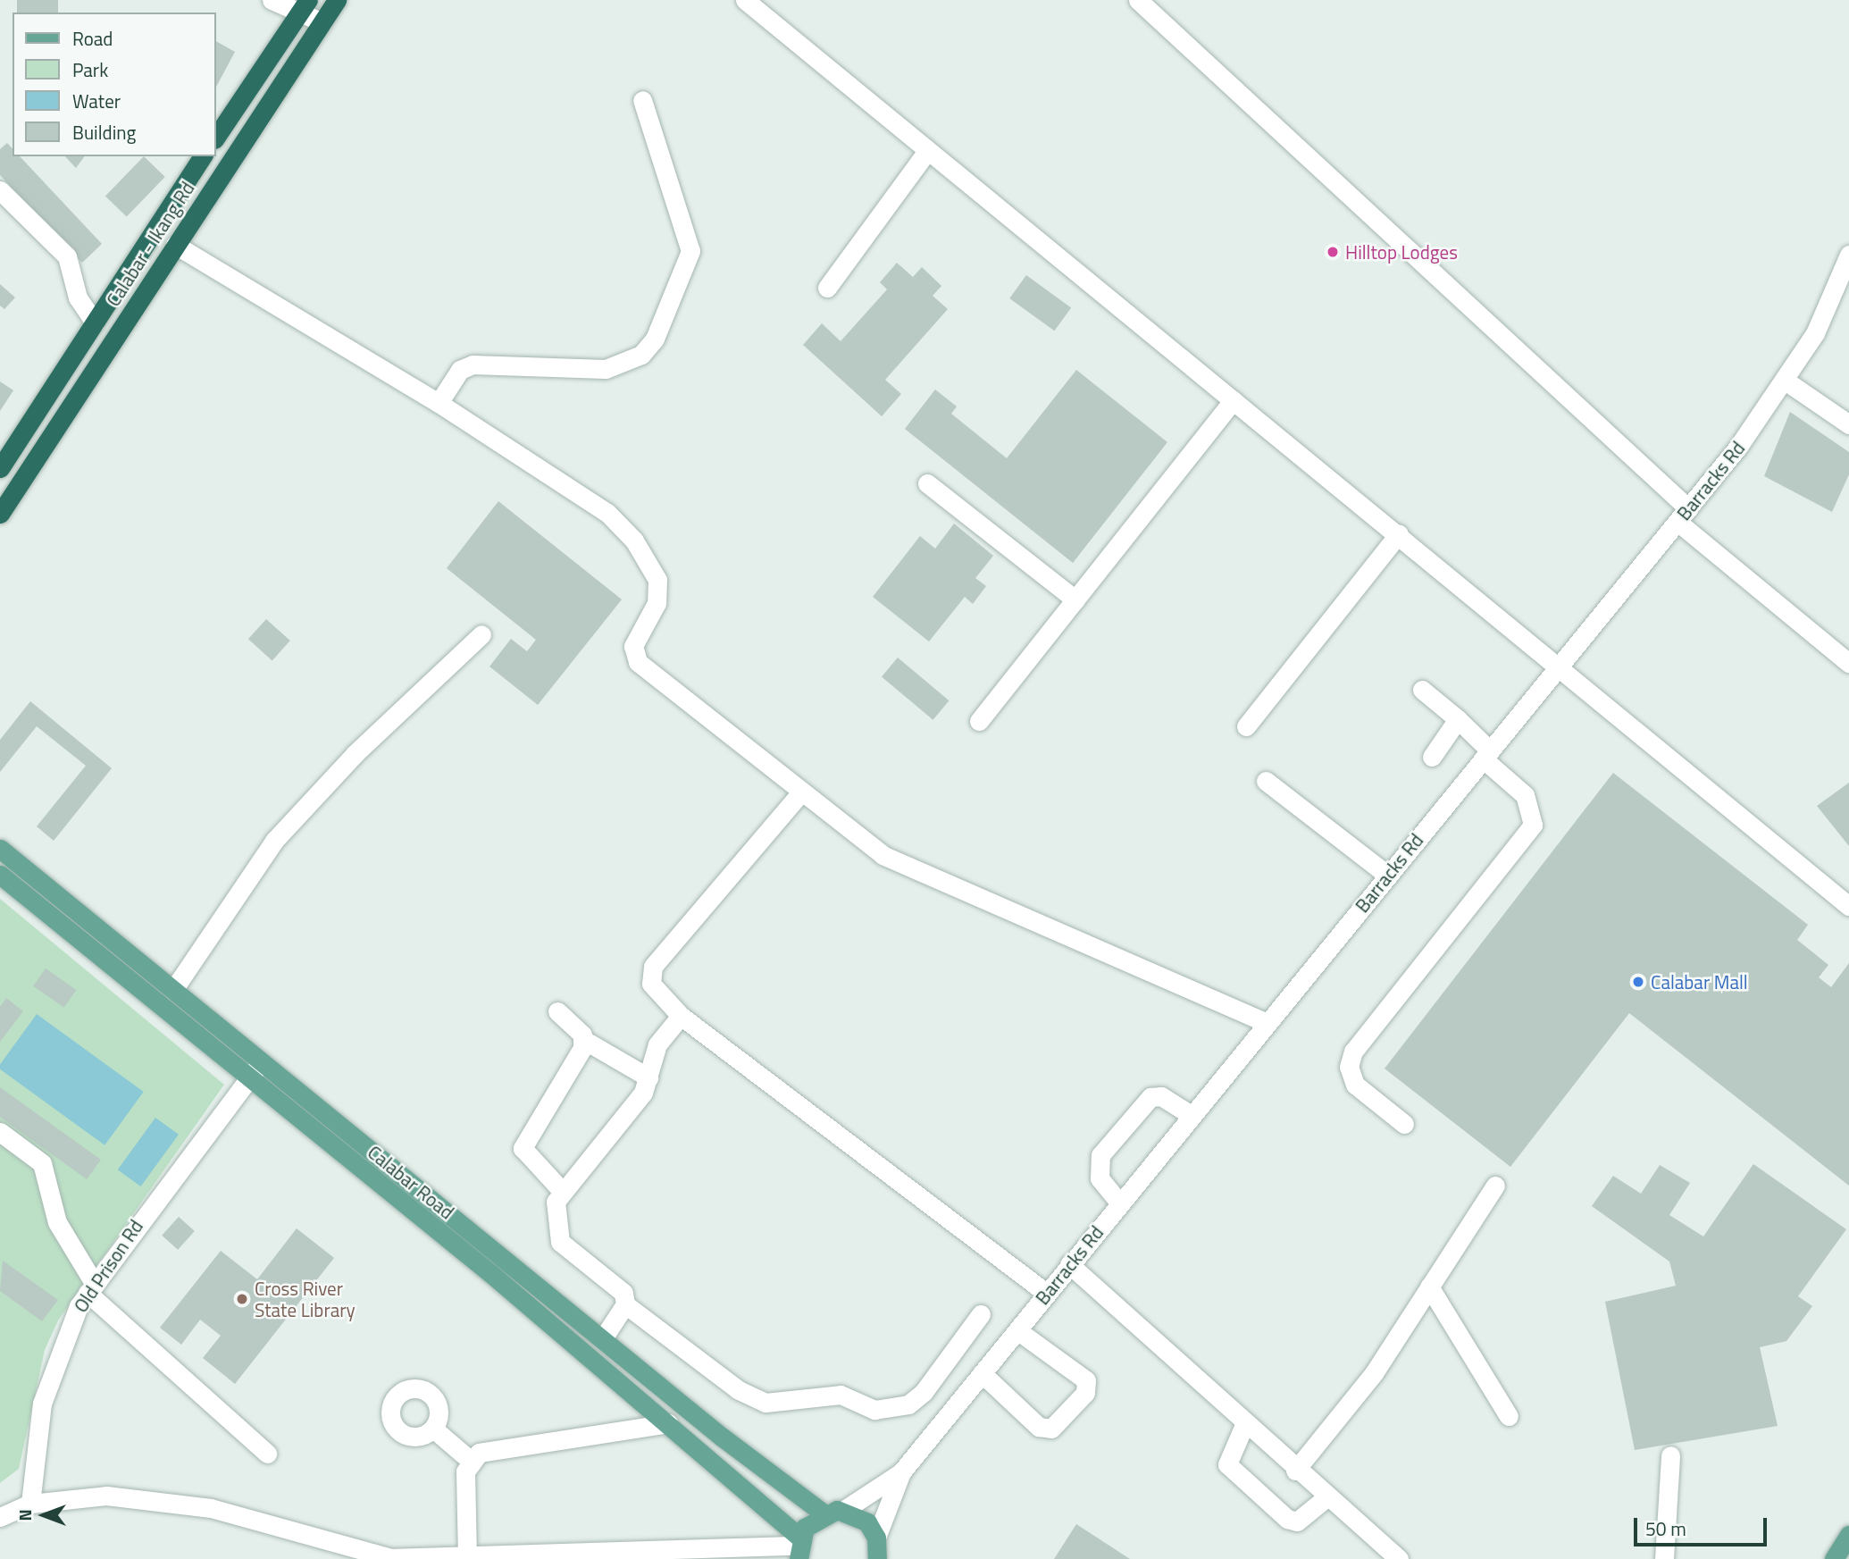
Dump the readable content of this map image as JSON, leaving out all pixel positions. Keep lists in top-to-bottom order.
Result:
{
  "streets": {
    "highway": ["Calabar - Ikang Rd"],
    "main road": ["Calabar Road"],
    "street": ["Barracks Rd", "Old Prison Rd"]
  },
  "crossings": [
    ["Calabar Road", "Old Prison Rd"]
  ],
  "places": ["Hilltop Lodges", "Calabar Mall", "Cross River State Library"],
  "legend": [
    "Road",
    "Park",
    "Water",
    "Building"
  ],
  "scale_bar": "50 m",
  "north": "left"
}
